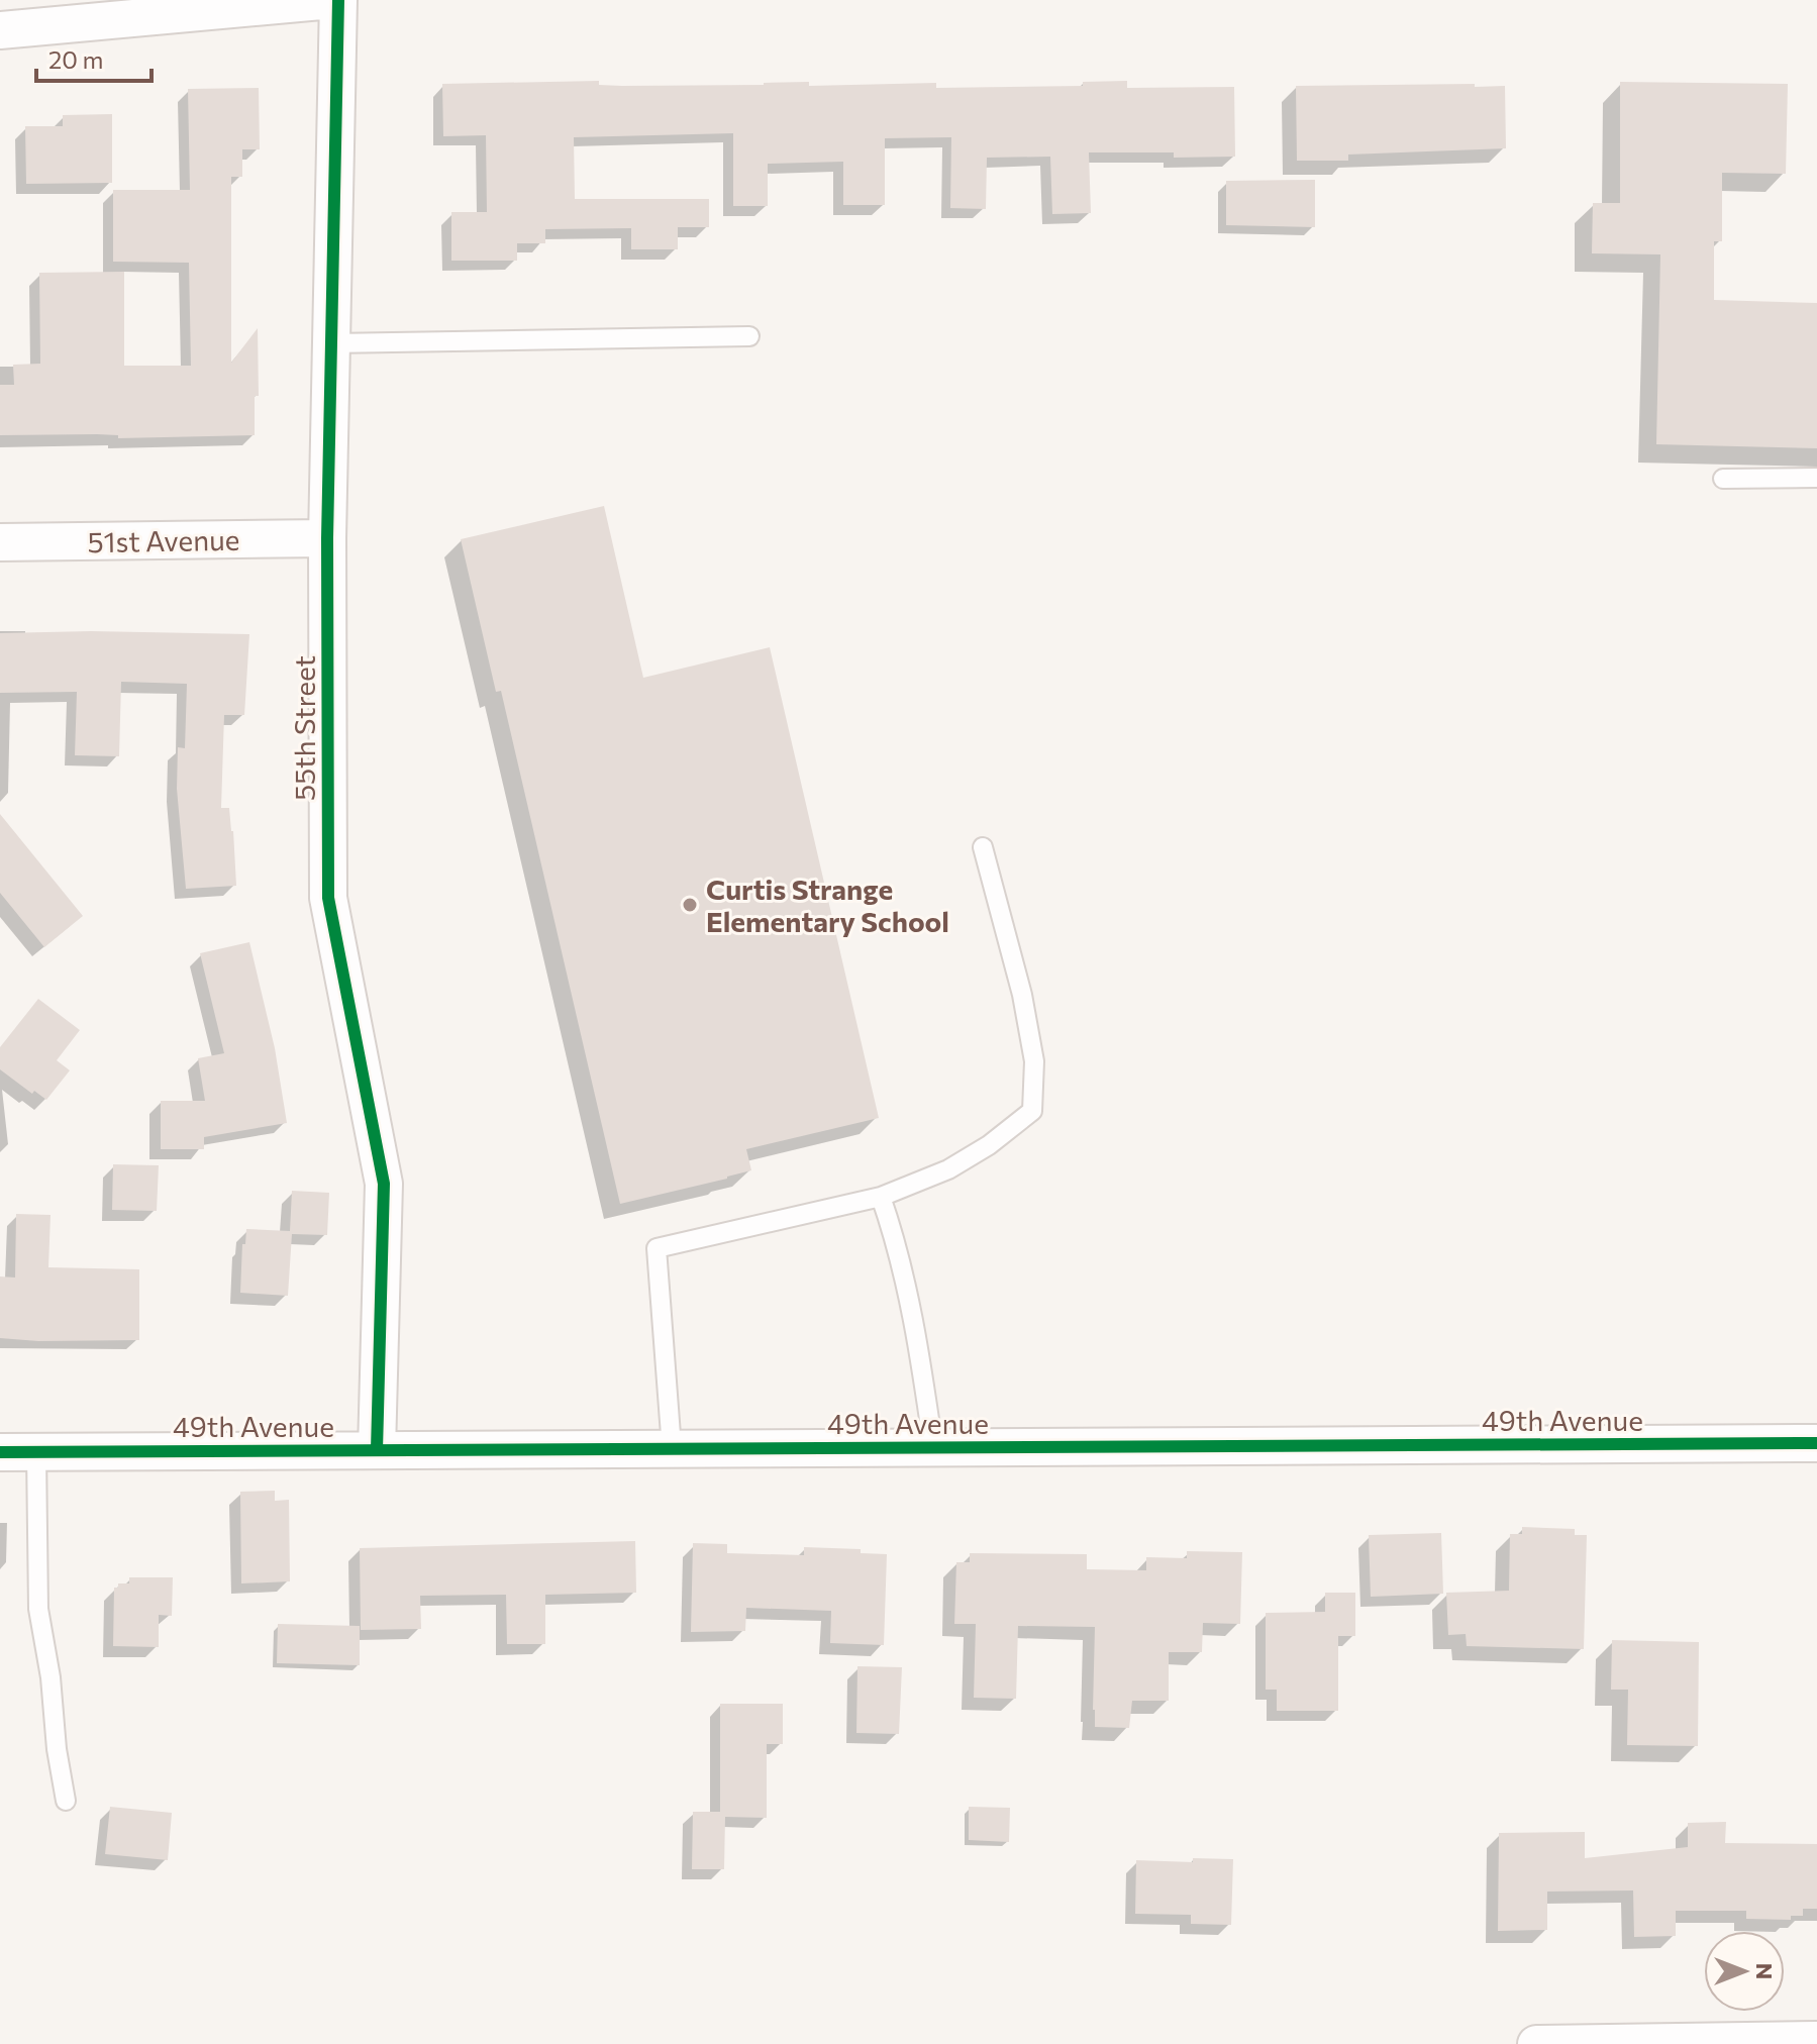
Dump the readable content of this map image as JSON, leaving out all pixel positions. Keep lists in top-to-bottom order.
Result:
{
  "streets": {
    "street": ["51st Avenue", "55th Street", "49th Avenue"]
  },
  "crossings": [
    ["51st Avenue", "55th Street"],
    ["55th Street", "49th Avenue"]
  ],
  "places": ["Curtis Strange Elementary School"],
  "scale_bar": "20 m",
  "north": "right"
}
